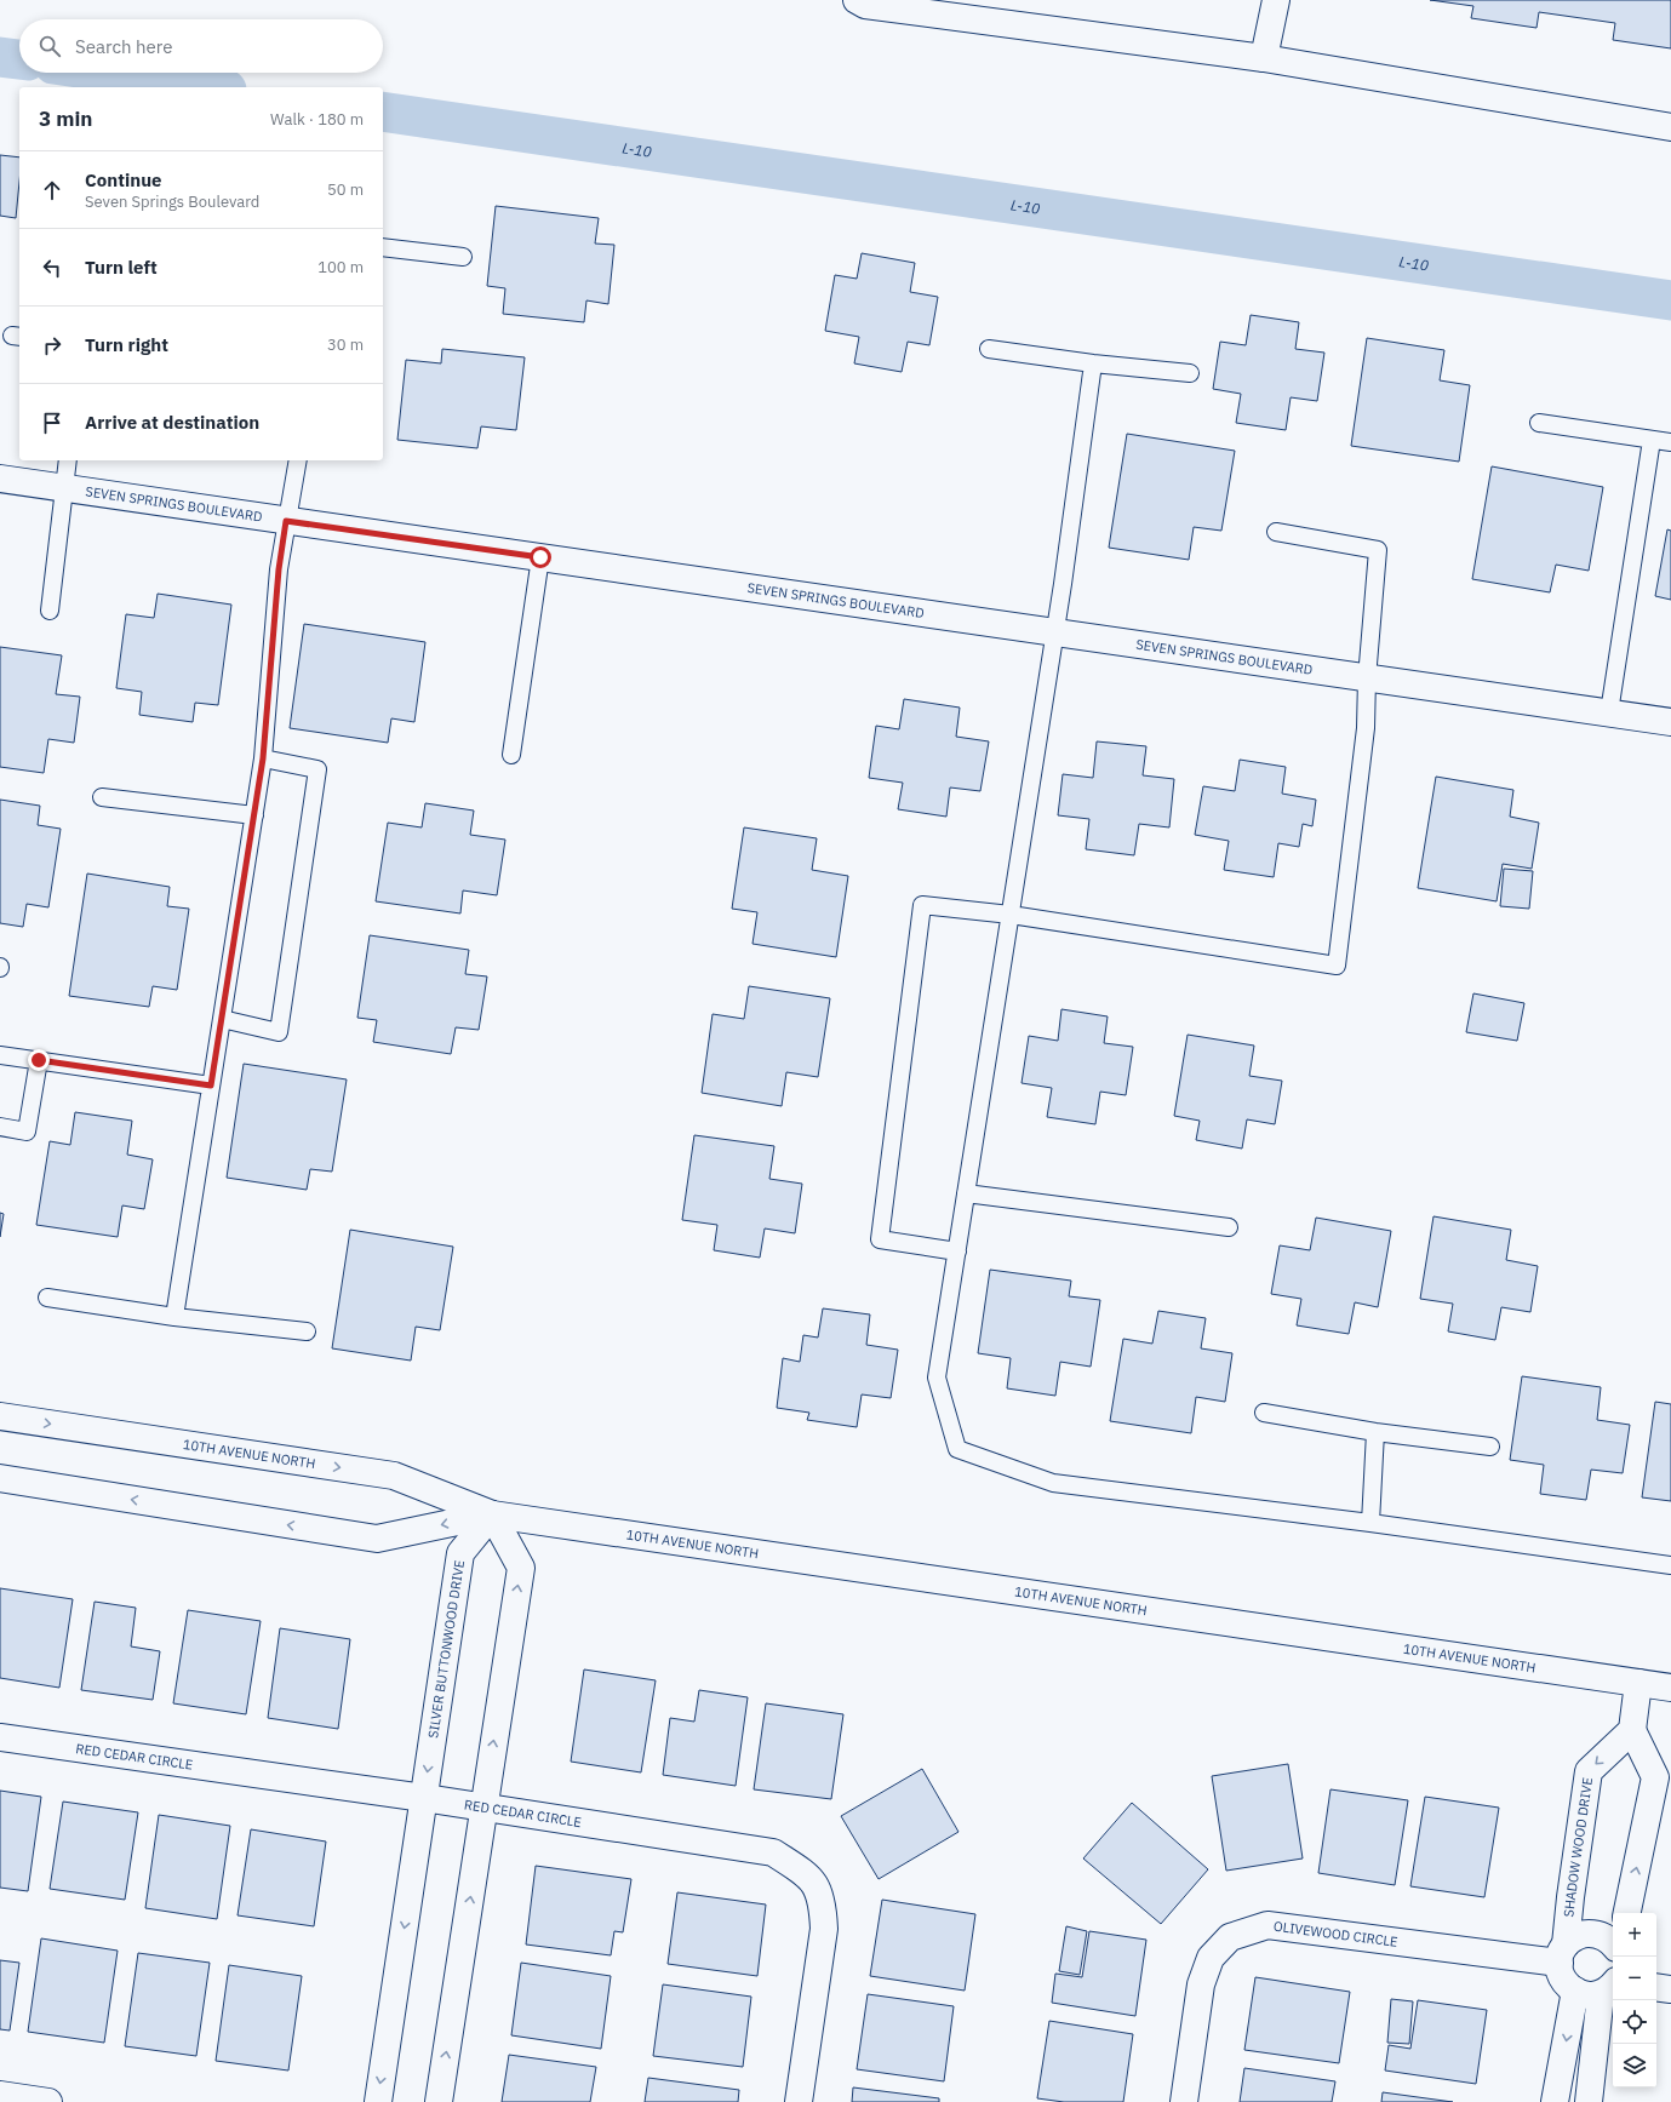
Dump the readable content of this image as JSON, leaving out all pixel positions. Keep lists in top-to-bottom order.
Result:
{
  "streets": {
    "street": [
      "SEVEN SPRINGS BOULEVARD",
      "10TH AVENUE NORTH",
      "SILVER BUTTONWOOD DRIVE",
      "RED CEDAR CIRCLE",
      "SHADOW WOOD DRIVE",
      "OLIVEWOOD CIRCLE"
    ]
  },
  "crossings": [
    ["10TH AVENUE NORTH", "SILVER BUTTONWOOD DRIVE"],
    ["SILVER BUTTONWOOD DRIVE", "RED CEDAR CIRCLE"],
    ["SHADOW WOOD DRIVE", "OLIVEWOOD CIRCLE"]
  ],
  "water": ["L-10"],
  "page": {
    "search": "Search here",
    "heading": ["3 min", "Walk · 180 m"],
    "list": [
      ["Continue", "Seven Springs Boulevard", "50 m"],
      ["Turn left", "100 m"],
      ["Turn right", "30 m"],
      "Arrive at destination"
    ],
    "map_buttons": ["+", "−"]
  }
}
